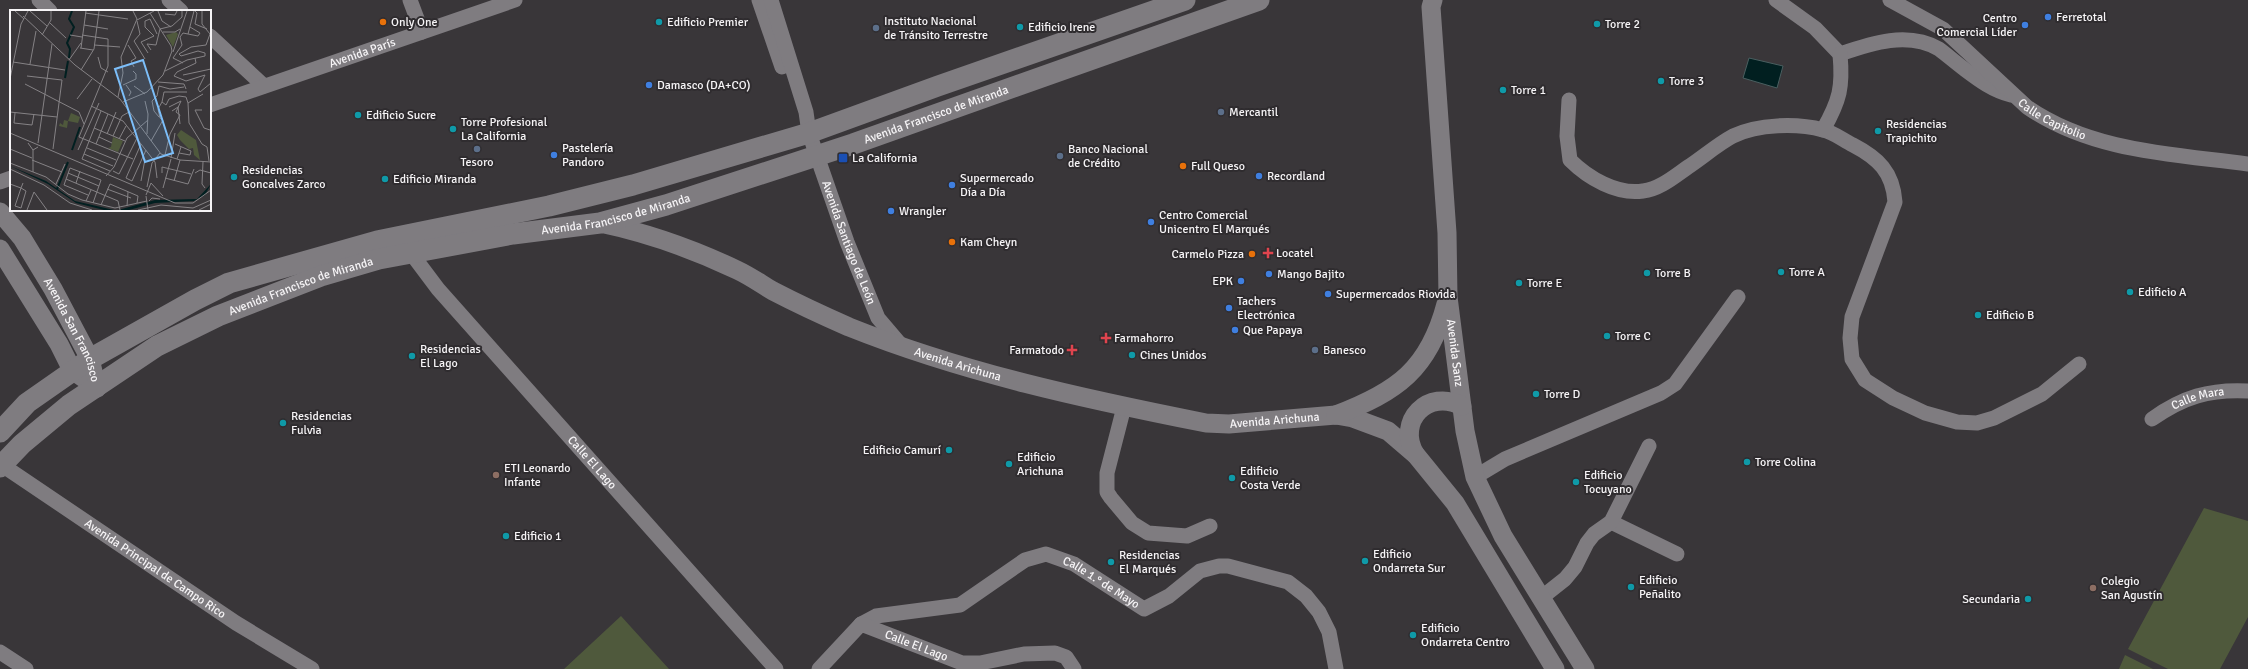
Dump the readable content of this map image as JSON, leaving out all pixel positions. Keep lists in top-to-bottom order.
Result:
{
  "streets": {
    "main road": ["Avenida Francisco de Miranda"],
    "street": [
      "Avenida París",
      "Calle Capitolio",
      "Avenida Santiago de León",
      "Avenida San Francisco",
      "Avenida Sanz",
      "Avenida Arichuna",
      "Calle Mara",
      "Calle El Lago",
      "Avenida Principal de Campo Rico",
      "Calle 1.° de Mayo"
    ]
  },
  "crossings": [
    ["Avenida Francisco de Miranda", "Avenida Santiago de León"],
    ["Avenida Francisco de Miranda", "Avenida San Francisco"],
    ["Avenida Francisco de Miranda", "Avenida Arichuna"],
    ["Avenida Francisco de Miranda", "Calle El Lago"],
    ["Avenida Francisco de Miranda", "Avenida Principal de Campo Rico"],
    ["Avenida Santiago de León", "Avenida Arichuna"],
    ["Calle El Lago", "Calle 1.° de Mayo"]
  ],
  "places": {
    "other": [
      "Ferretotal",
      "Only One",
      "Edificio Premier",
      "Torre 2",
      "Centro Comercial Líder",
      "Edificio Irene",
      "Instituto Nacional de Tránsito Terrestre",
      "Torre 3",
      "Damasco (DA+CO)",
      "Torre 1",
      "Mercantil",
      "Edificio Sucre",
      "Torre Profesional La California",
      "Residencias Trapichito",
      "Tesoro",
      "Pastelería Pandoro",
      "Banco Nacional de Crédito",
      "Full Queso",
      "Recordland",
      "Residencias Goncalves Zarco",
      "Edificio Miranda",
      "Supermercado Día a Día",
      "Wrangler",
      "Centro Comercial Unicentro El Marqués",
      "Kam Cheyn",
      "Carmelo Pizza",
      "Torre A",
      "Torre B",
      "Mango Bajito",
      "EPK",
      "Torre E",
      "Edificio A",
      "Supermercados Riovida",
      "Tachers Electrónica",
      "Edificio B",
      "Que Papaya",
      "Torre C",
      "Banesco",
      "Cines Unidos",
      "Residencias El Lago",
      "Torre D",
      "Residencias Fulvia",
      "Edificio Camurí",
      "Torre Colina",
      "Edificio Arichuna",
      "ETI Leonardo Infante",
      "Edificio Costa Verde",
      "Edificio Tocuyano",
      "Edificio 1",
      "Edificio Ondarreta Sur",
      "Residencias El Marqués",
      "Edificio Peñalito",
      "Colegio San Agustín",
      "Secundaria",
      "Edificio Ondarreta Centro"
    ],
    "transit": ["La California"],
    "health": ["Locatel", "Farmahorro", "Farmatodo"]
  }
}
